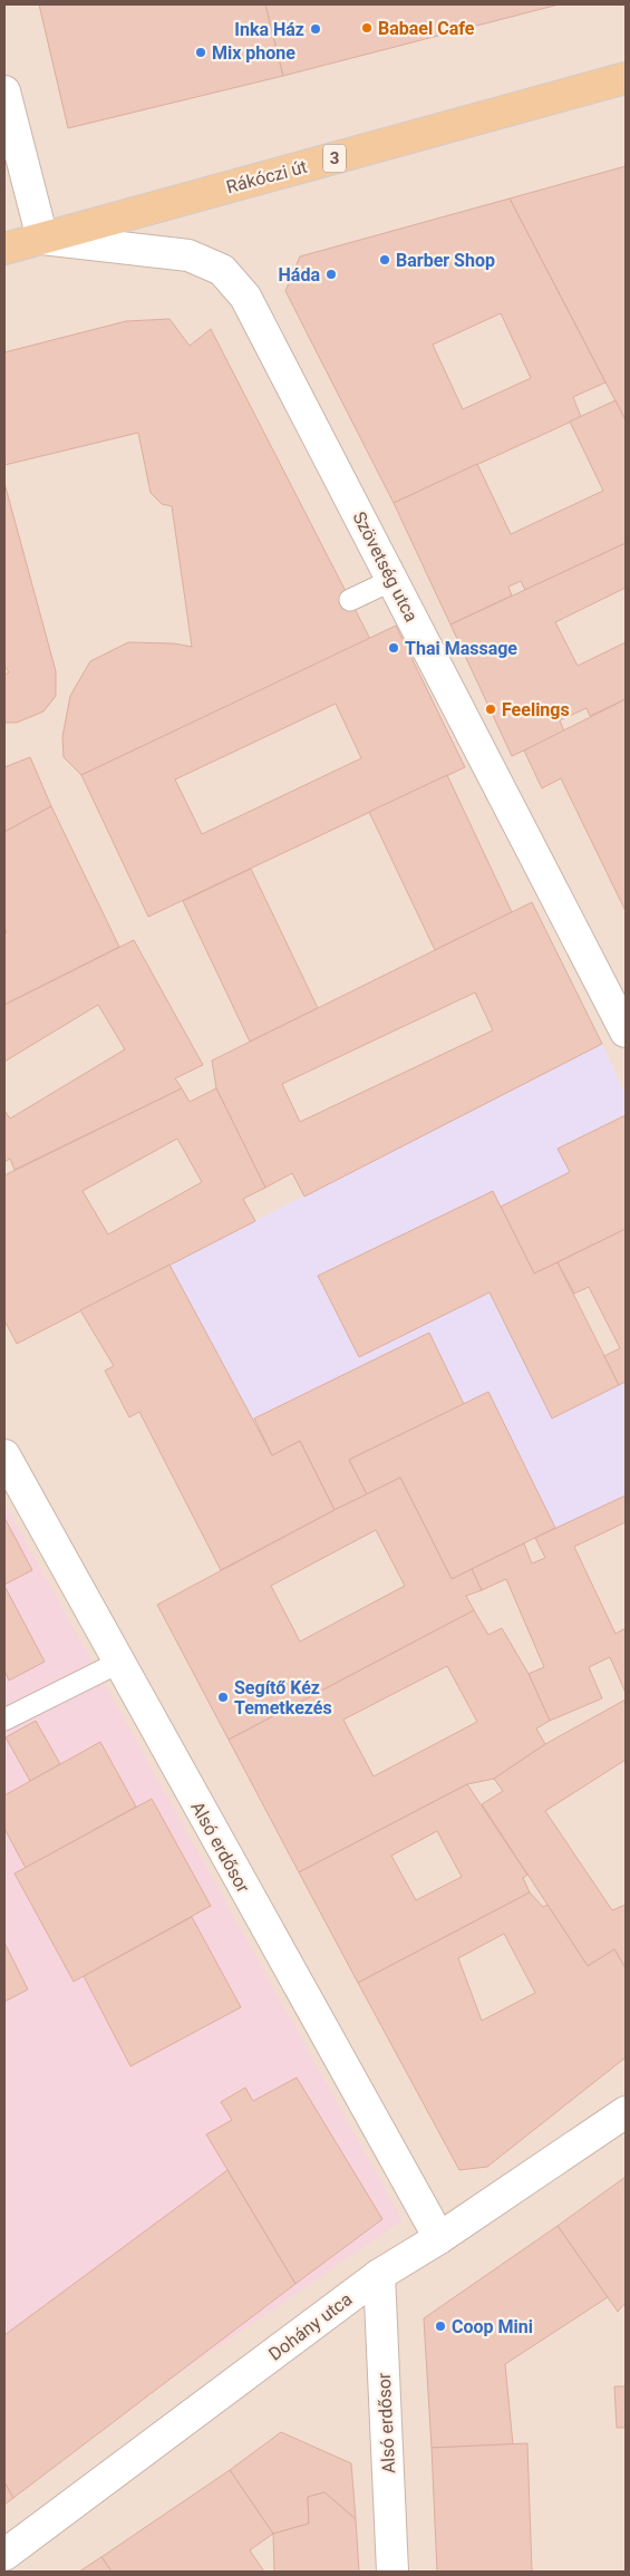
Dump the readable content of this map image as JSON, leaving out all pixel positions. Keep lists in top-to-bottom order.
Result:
{
  "streets": {
    "main road": ["3", "Rákóczi út"],
    "street": ["Szövetség utca", "Alsó erdősor", "Dohány utca"]
  },
  "crossings": [
    ["Rákóczi út", "Szövetség utca"],
    ["Alsó erdősor", "Dohány utca"]
  ],
  "places": [
    "Babael Cafe",
    "Inka Ház",
    "Mix phone",
    "Barber Shop",
    "Háda",
    "Thai Massage",
    "Feelings",
    "Segítő Kéz Temetkezés",
    "Coop Mini"
  ]
}
